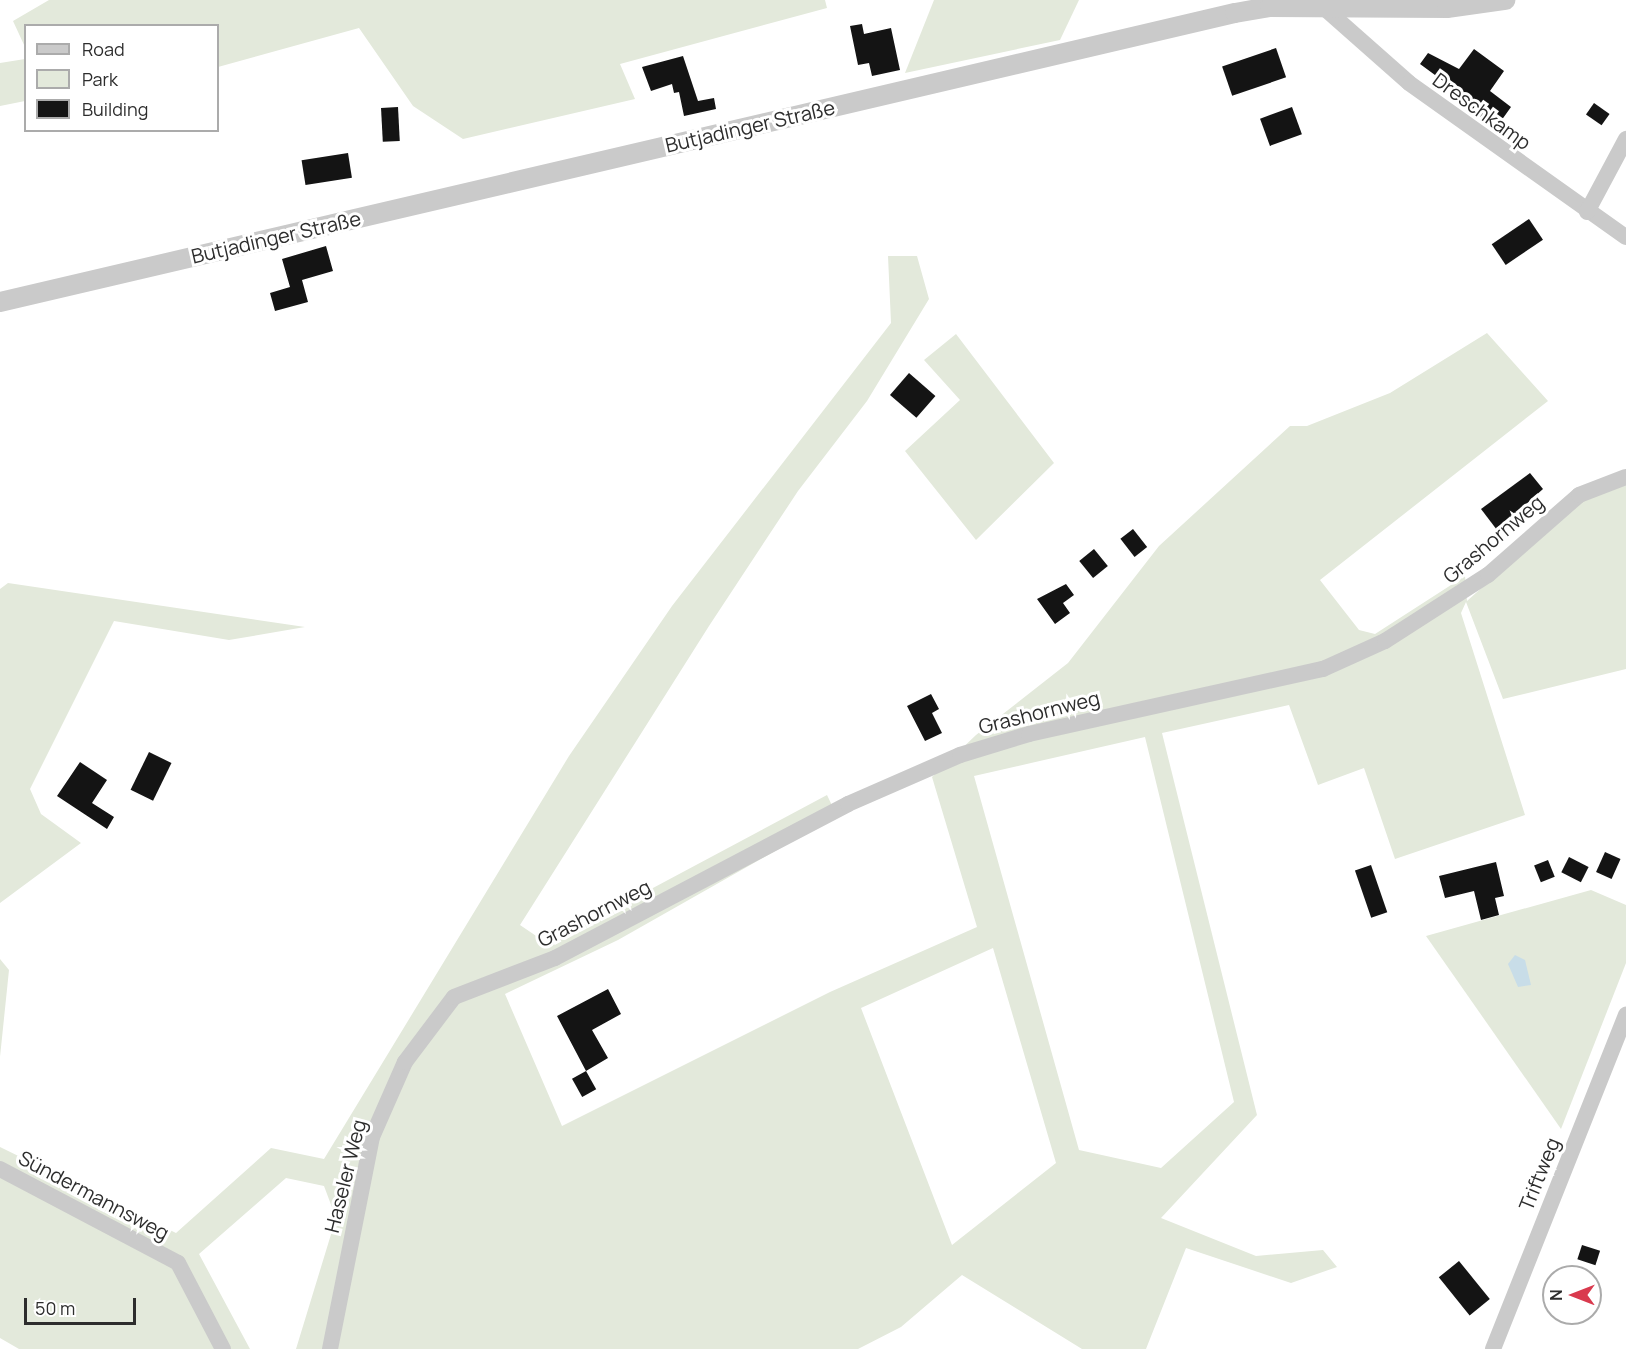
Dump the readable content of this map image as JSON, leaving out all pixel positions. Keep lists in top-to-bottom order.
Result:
{
  "streets": {
    "street": [
      "Dreschkamp",
      "Butjadinger Straße",
      "Grashornweg",
      "Triftweg",
      "Haseler Weg",
      "Sündermannsweg"
    ]
  },
  "crossings": [
    ["Dreschkamp", "Butjadinger Straße"],
    ["Grashornweg", "Haseler Weg"]
  ],
  "legend": ["Road", "Park", "Building"],
  "scale_bar": "50 m",
  "north": "left"
}
